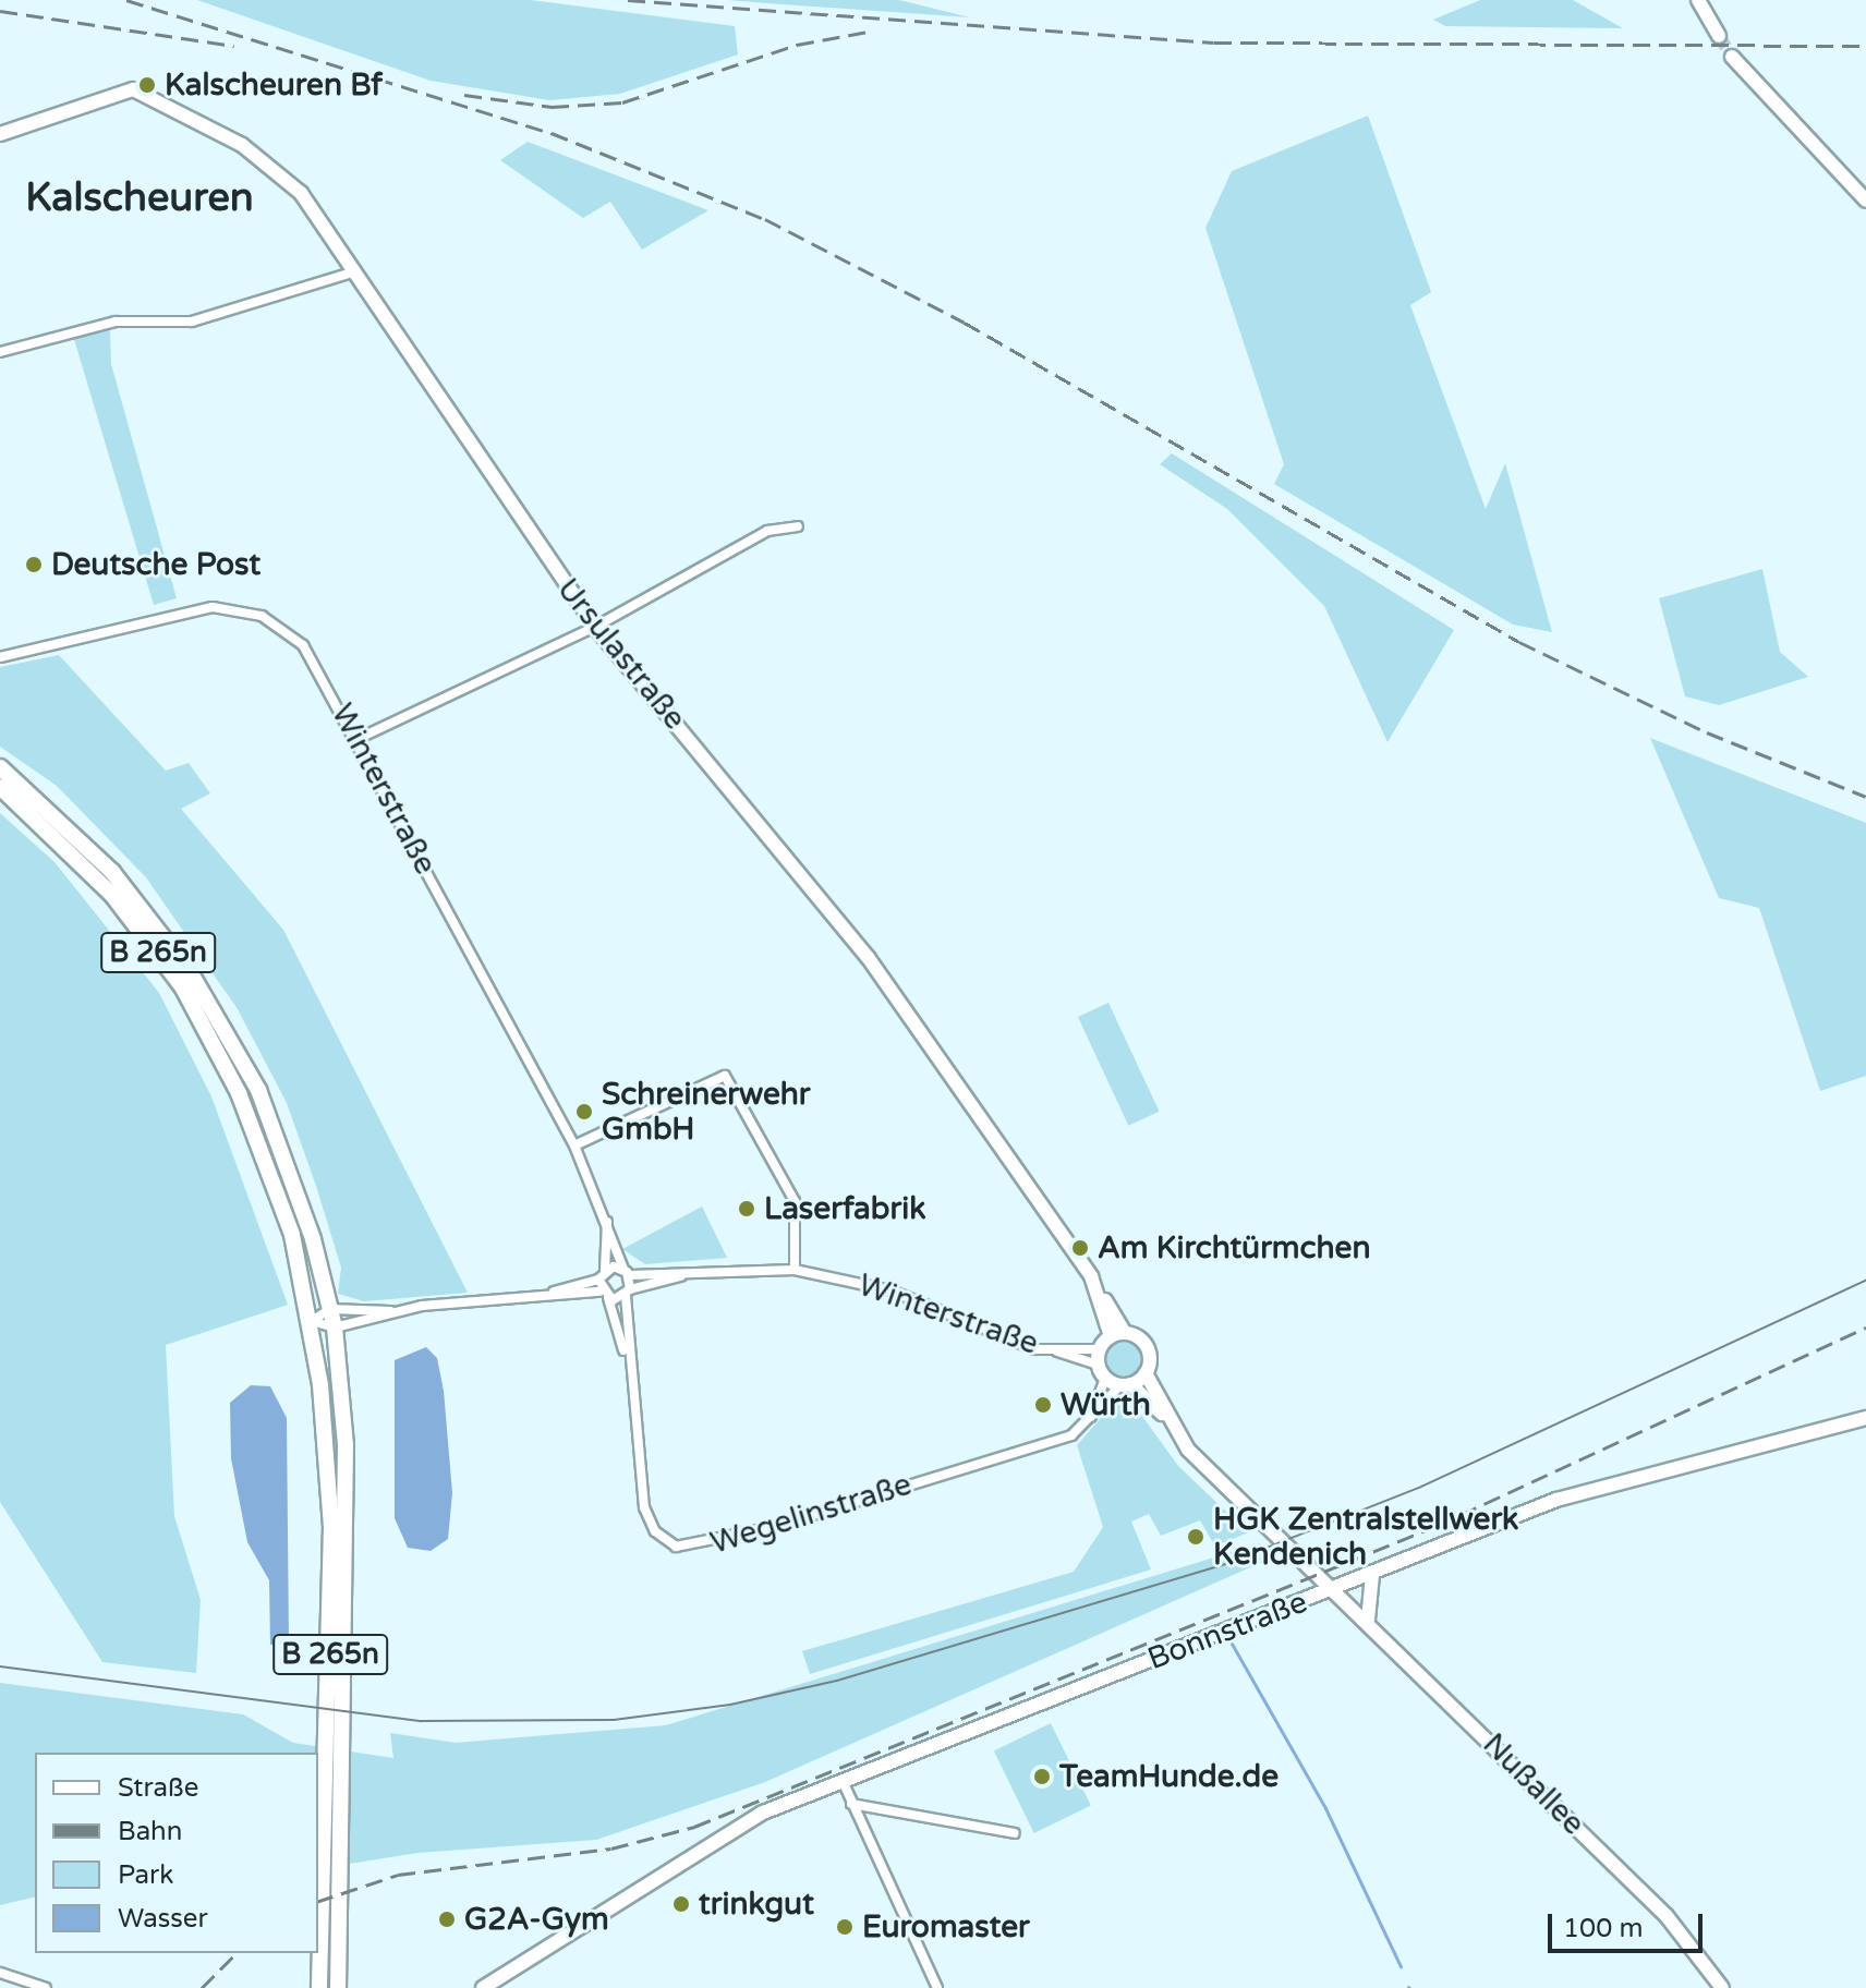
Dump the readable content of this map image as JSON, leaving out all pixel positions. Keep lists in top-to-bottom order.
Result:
{
  "streets": {
    "main road": ["B 265n"],
    "street": [
      "Ursulastraße",
      "Winterstraße",
      "Wegelinstraße",
      "Bonnstraße",
      "Nußallee"
    ]
  },
  "crossings": [
    ["Ursulastraße", "Winterstraße"],
    ["Ursulastraße", "Wegelinstraße"],
    ["Ursulastraße", "Bonnstraße"],
    ["Ursulastraße", "Nußallee"],
    ["Winterstraße", "Wegelinstraße"],
    ["Bonnstraße", "Nußallee"]
  ],
  "districts": ["Kalscheuren"],
  "places": [
    "Kalscheuren Bf",
    "Deutsche Post",
    "Schreinerwehr GmbH",
    "Laserfabrik",
    "Am Kirchtürmchen",
    "Würth",
    "HGK Zentralstellwerk Kendenich",
    "TeamHunde.de",
    "trinkgut",
    "G2A-Gym",
    "Euromaster"
  ],
  "legend": [
    "Straße",
    "Bahn",
    "Park",
    "Wasser"
  ],
  "scale_bar": "100 m"
}
